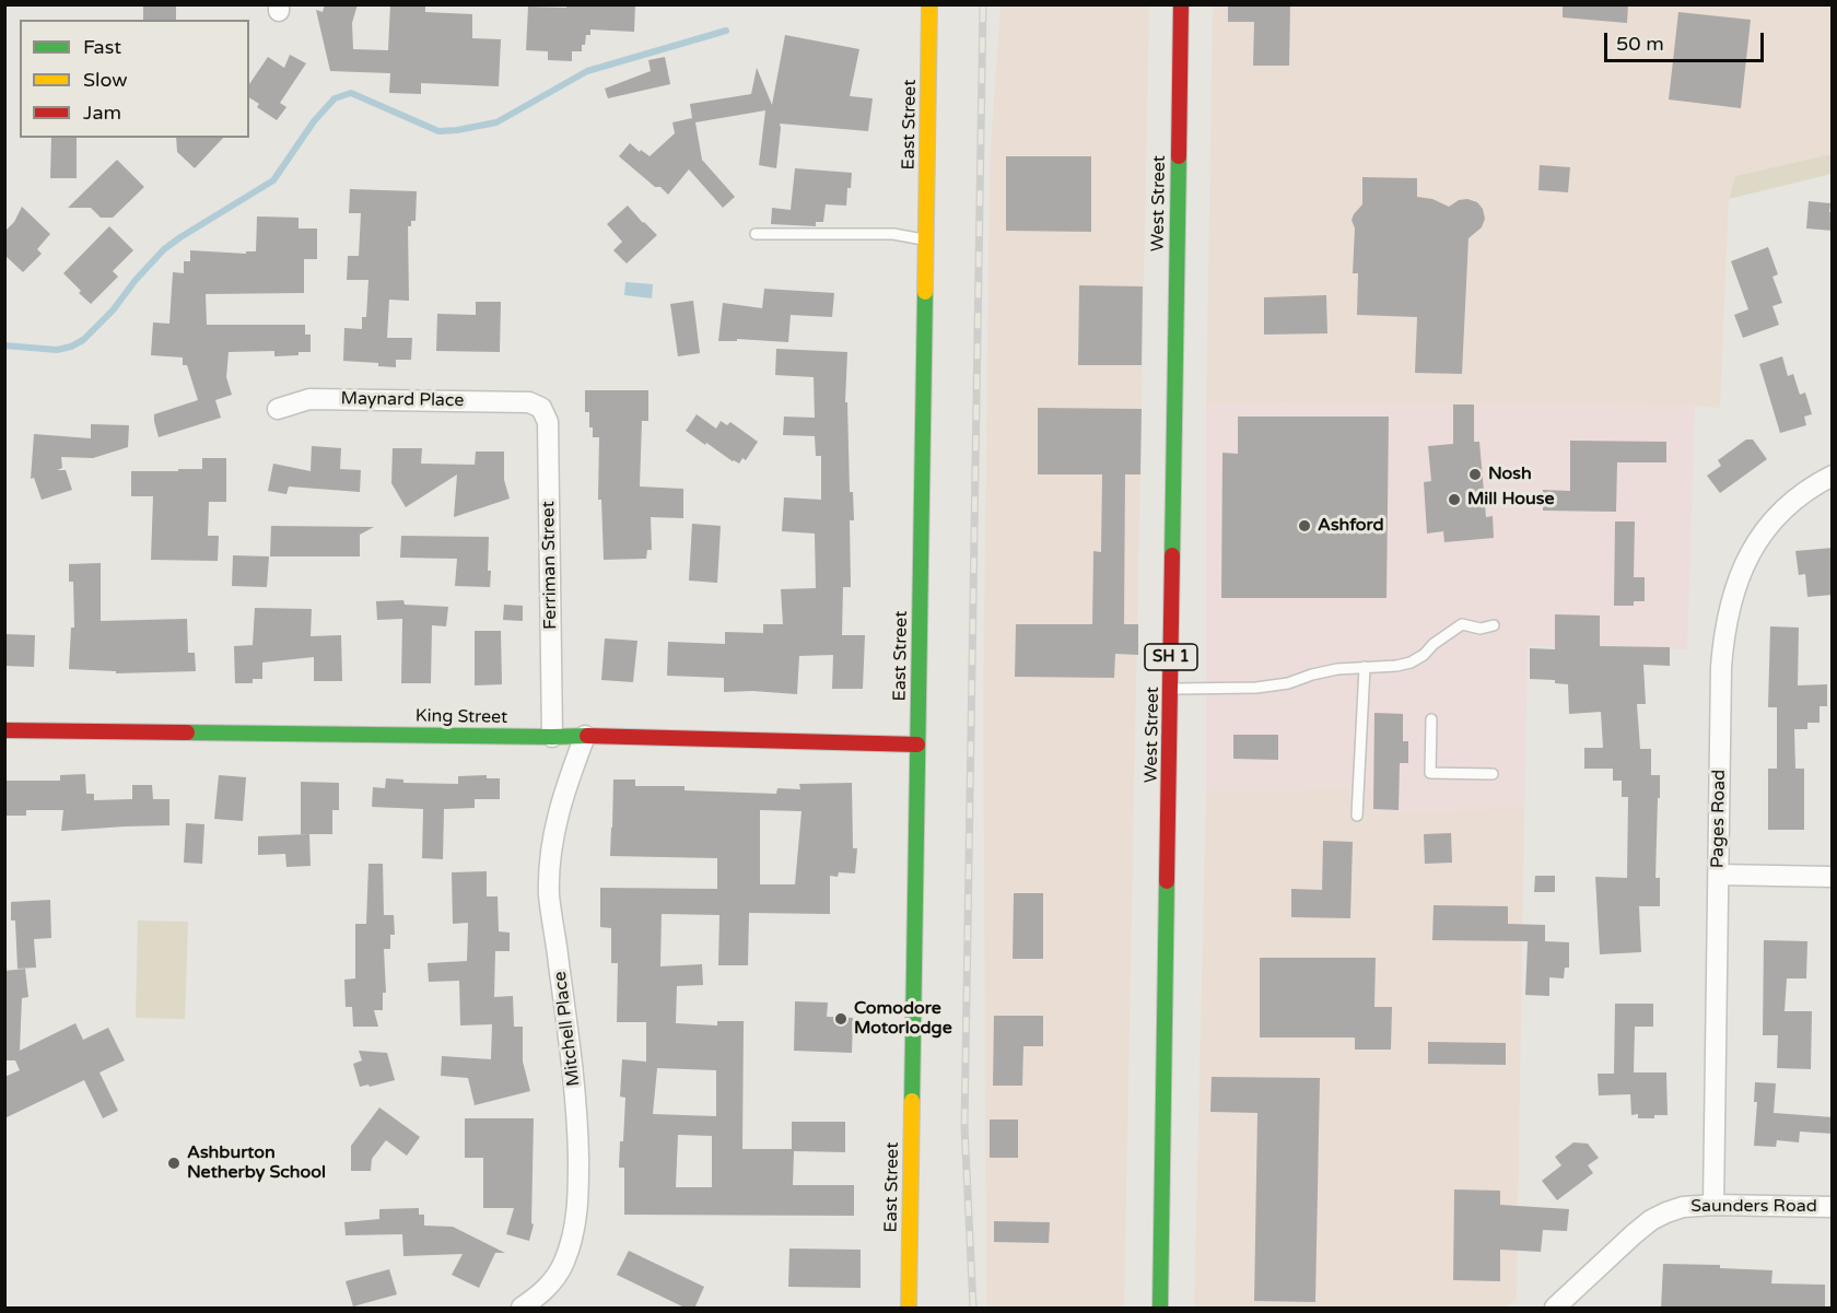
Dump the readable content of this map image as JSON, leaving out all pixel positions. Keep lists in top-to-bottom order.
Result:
{
  "streets": {
    "main road": [
      "East Street",
      "West Street",
      "SH 1",
      "King Street"
    ],
    "street": [
      "Maynard Place",
      "Ferriman Street",
      "Pages Road",
      "Mitchell Place",
      "Saunders Road"
    ]
  },
  "crossings": [
    ["East Street", "King Street"],
    ["Maynard Place", "Ferriman Street"],
    ["Ferriman Street", "King Street"],
    ["King Street", "Mitchell Place"],
    ["Pages Road", "Saunders Road"]
  ],
  "places": [
    "Nosh",
    "Mill House",
    "Ashford",
    "Comodore Motorlodge",
    "Ashburton Netherby School"
  ],
  "legend": ["Fast", "Slow", "Jam"],
  "scale_bar": "50 m"
}
